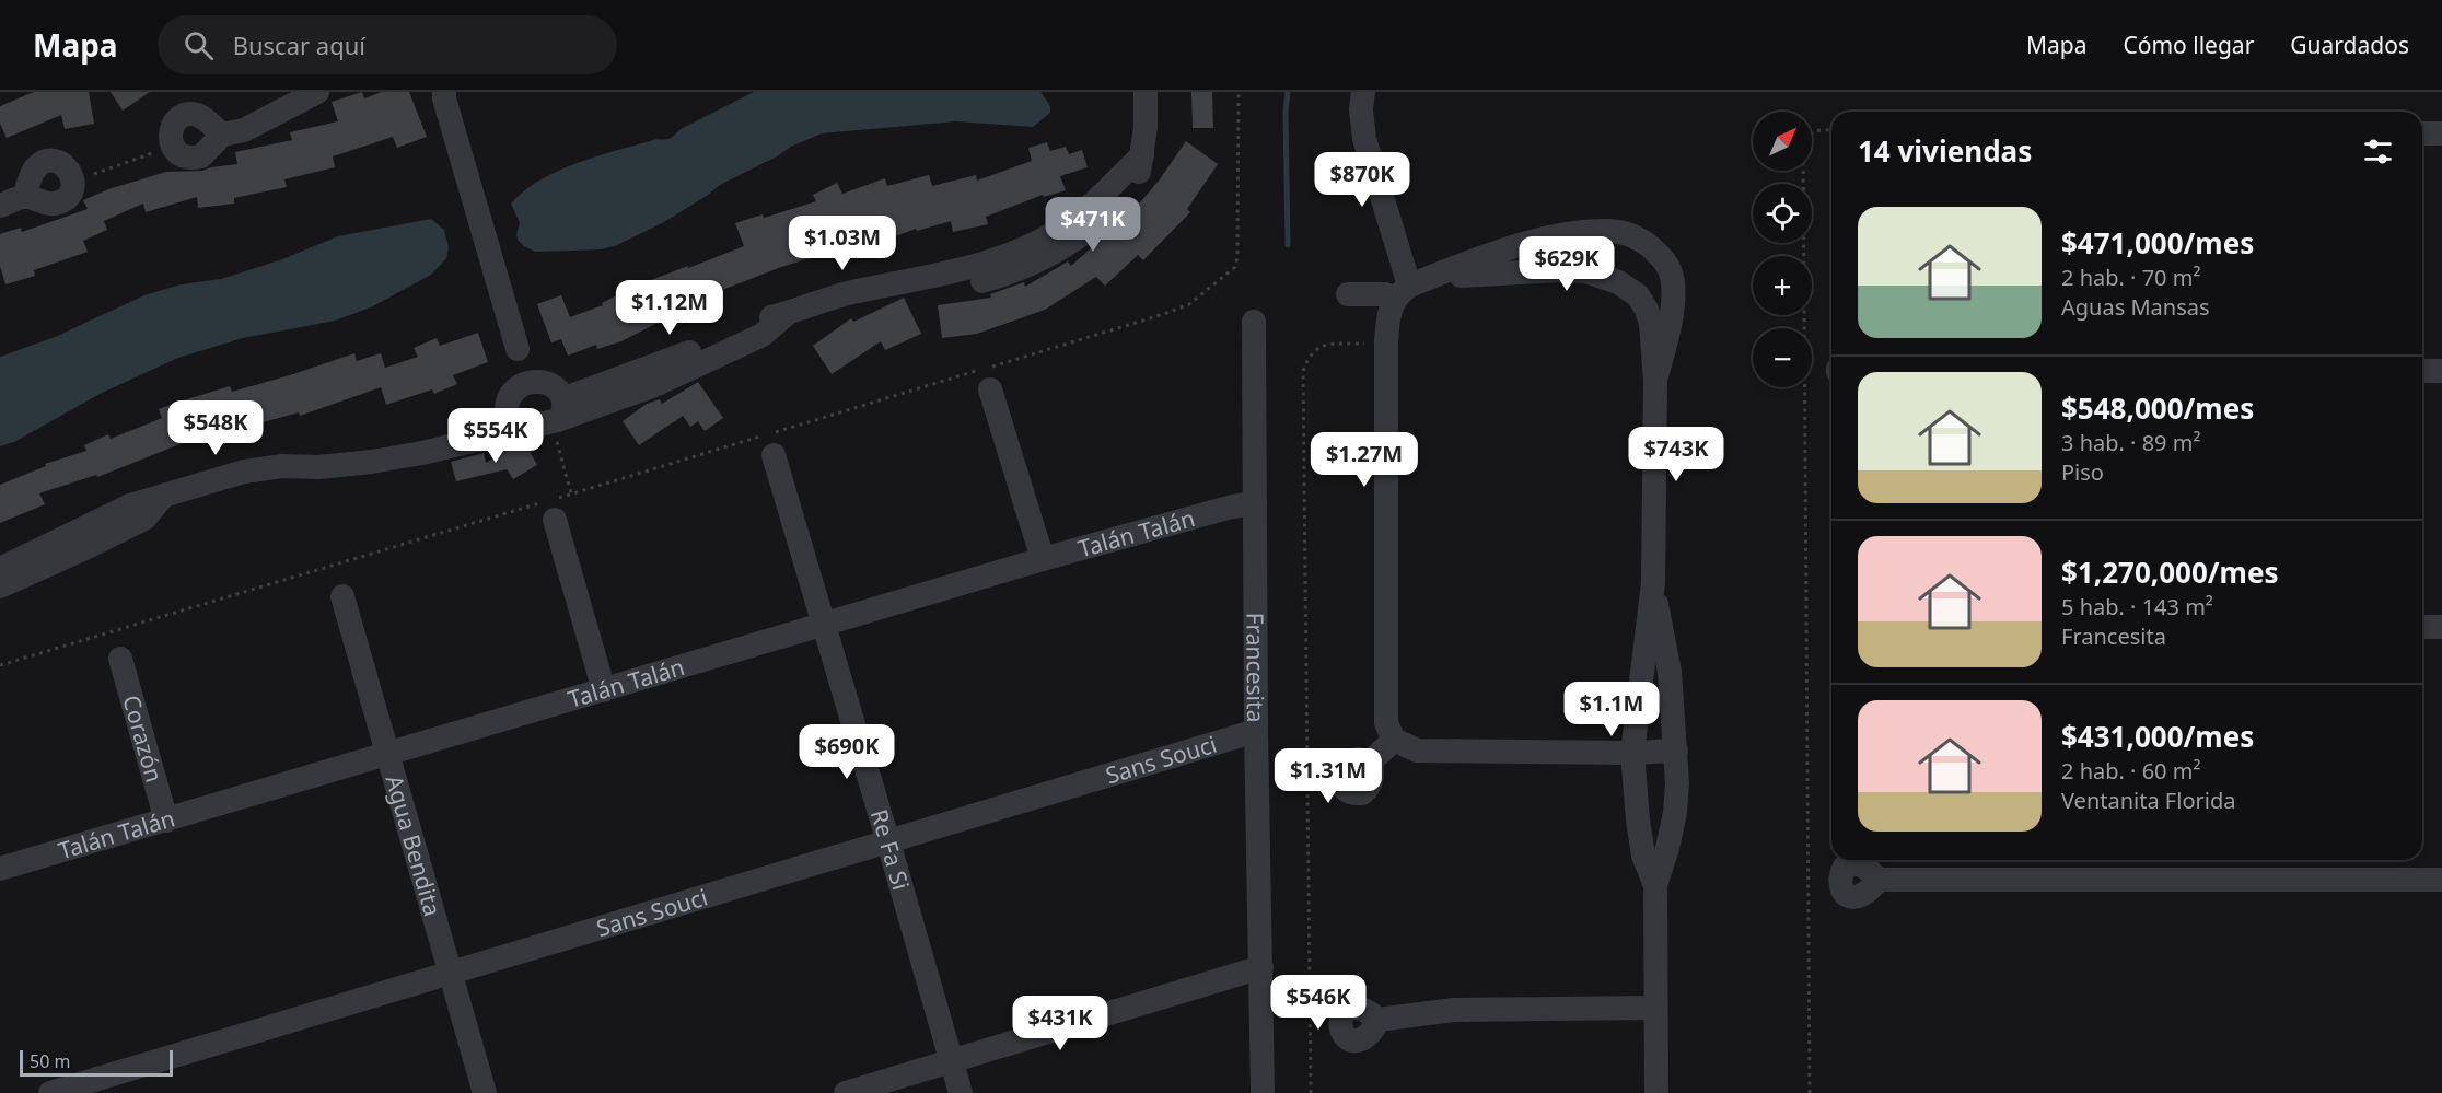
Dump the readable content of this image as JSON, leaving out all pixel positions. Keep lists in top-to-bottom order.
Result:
{
  "streets": {
    "street": [
      "Talán Talán",
      "Francesita",
      "Corazón",
      "Sans Souci",
      "Agua Bendita",
      "Re Fa Si"
    ]
  },
  "crossings": [
    ["Talán Talán", "Francesita"],
    ["Talán Talán", "Corazón"],
    ["Talán Talán", "Agua Bendita"],
    ["Talán Talán", "Re Fa Si"],
    ["Francesita", "Sans Souci"],
    ["Sans Souci", "Agua Bendita"],
    ["Sans Souci", "Re Fa Si"]
  ],
  "scale_bar": "50 m",
  "north": "top right",
  "page": {
    "header": "Mapa",
    "search": "Buscar aquí",
    "nav": ["Mapa", "Cómo llegar", "Guardados"],
    "map_buttons": ["+", "−"],
    "heading": "14 viviendas",
    "price": [
      "$870K",
      "$471K",
      "$1.03M",
      "$629K",
      "$1.12M",
      "$548K",
      "$554K",
      "$743K",
      "$1.27M",
      "$1.1M",
      "$690K",
      "$1.31M",
      "$546K",
      "$431K"
    ],
    "list": [
      {
        "name": "$471,000/mes",
        "note": "2 hab. · 70 m² · Aguas Mansas"
      },
      {
        "name": "$548,000/mes",
        "note": "3 hab. · 89 m² · Piso"
      },
      {
        "name": "$1,270,000/mes",
        "note": "5 hab. · 143 m² · Francesita"
      },
      {
        "name": "$431,000/mes",
        "note": "2 hab. · 60 m² · Ventanita Florida"
      }
    ],
    "scale": "50 m"
  }
}
